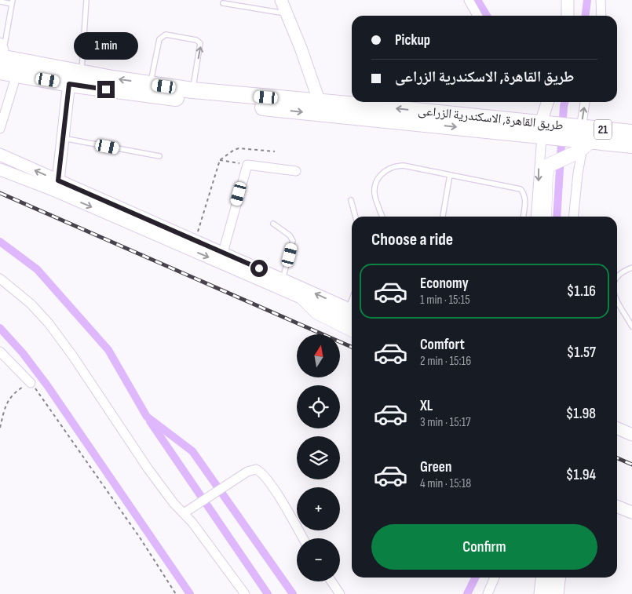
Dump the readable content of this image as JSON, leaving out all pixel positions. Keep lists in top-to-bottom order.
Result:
{
  "streets": {
    "highway": ["طريق القاهرة, الاسكندرية الزراعى", "21"]
  },
  "north": "top",
  "page": {
    "banner": ["Pickup", "طريق القاهرة, الاسكندرية الزراعى"],
    "bubble": "1 min",
    "heading": "Choose a ride",
    "list": [
      {
        "name": "Economy",
        "note": "1 min · 15:15",
        "value": "$1.16"
      },
      {
        "name": "Comfort",
        "note": "2 min · 15:16",
        "value": "$1.57"
      },
      {
        "name": "XL",
        "note": "3 min · 15:17",
        "value": "$1.98"
      },
      {
        "name": "Green",
        "note": "4 min · 15:18",
        "value": "$1.94"
      }
    ],
    "map_buttons": ["+", "−"],
    "buttons": "Confirm"
  }
}
